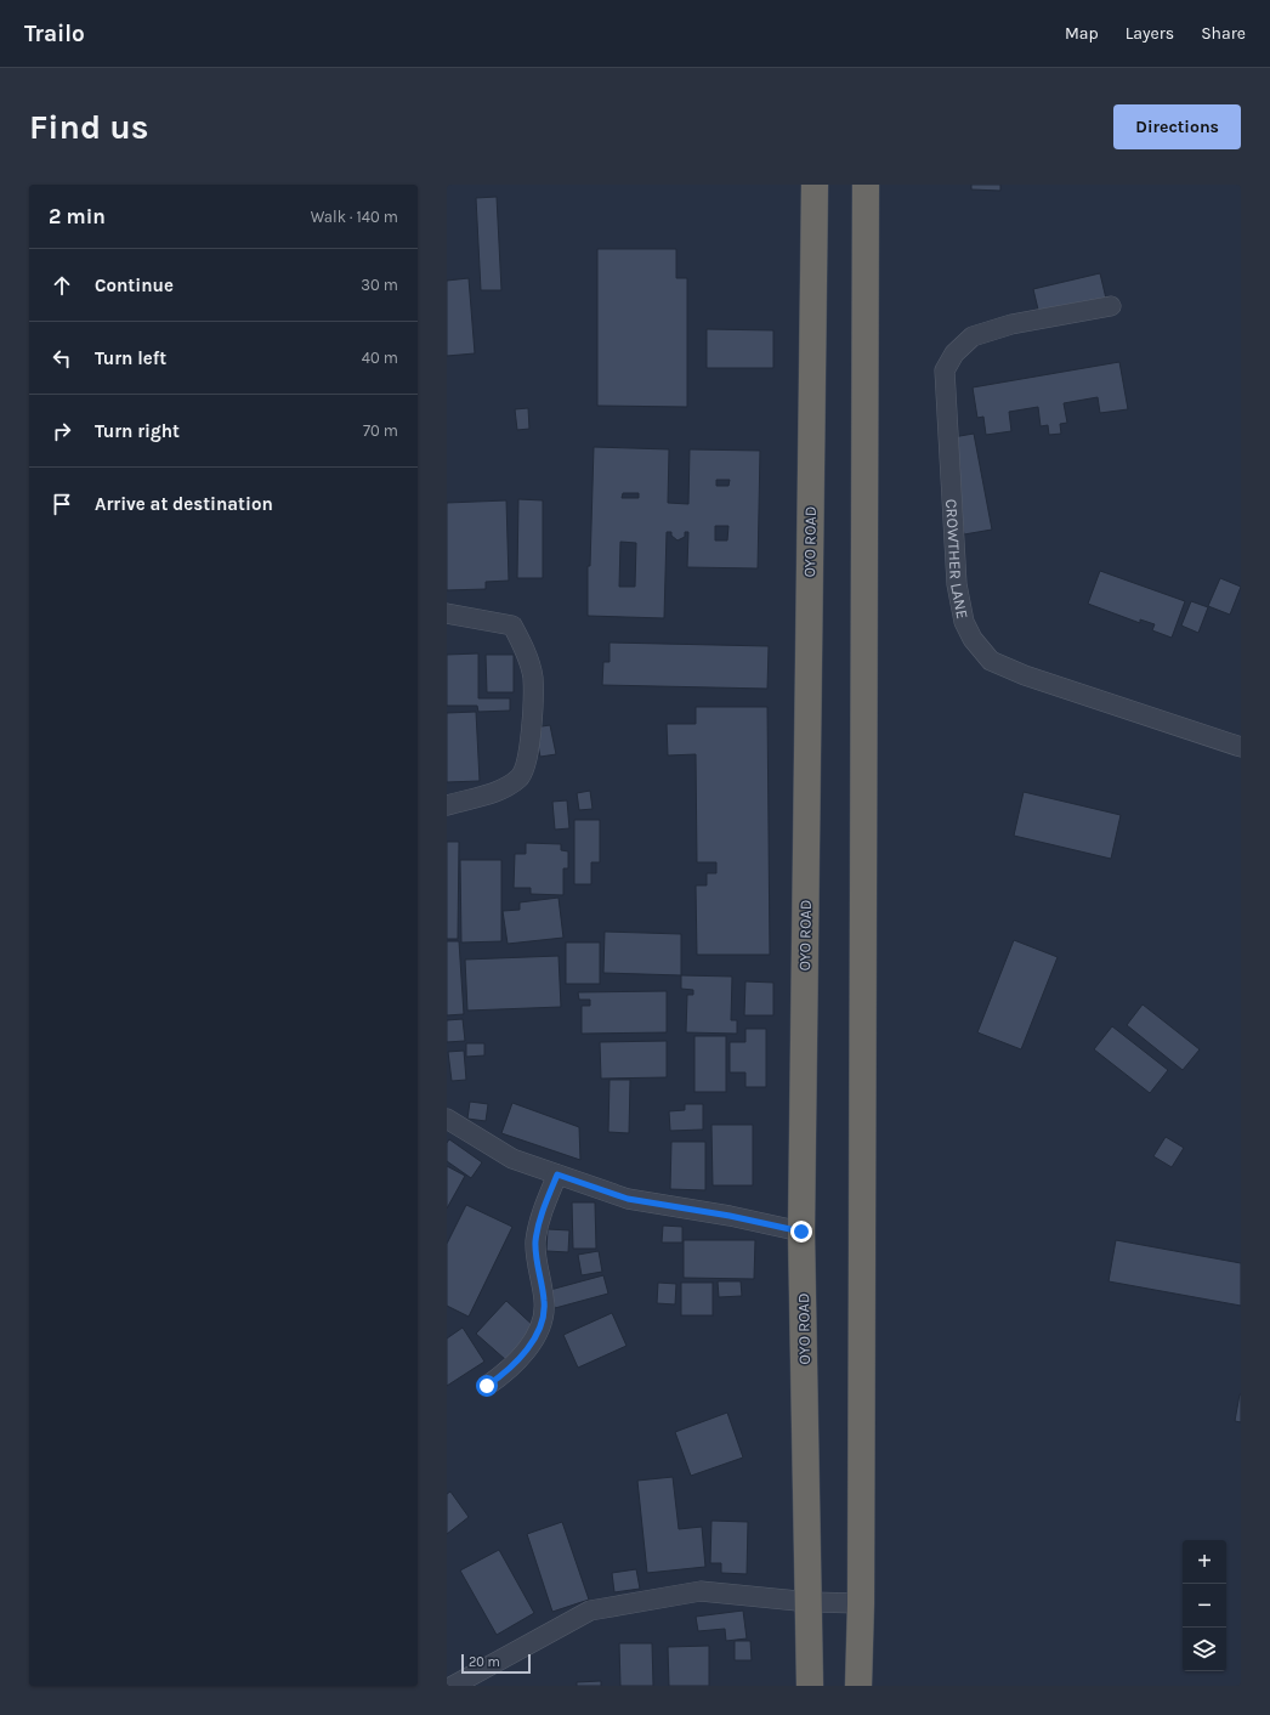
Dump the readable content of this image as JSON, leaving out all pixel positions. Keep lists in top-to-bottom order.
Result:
{
  "streets": {
    "highway": ["OYO ROAD"],
    "street": ["CROWTHER LANE"]
  },
  "scale_bar": "20 m",
  "page": {
    "header": "Trailo",
    "nav": ["Map", "Layers", "Share"],
    "buttons": "Directions",
    "title": "Find us",
    "heading": ["2 min", "Walk · 140 m"],
    "list": [
      ["Continue", "30 m"],
      ["Turn left", "40 m"],
      ["Turn right", "70 m"],
      "Arrive at destination"
    ],
    "map_buttons": ["+", "−"],
    "scale": "20 m"
  }
}
